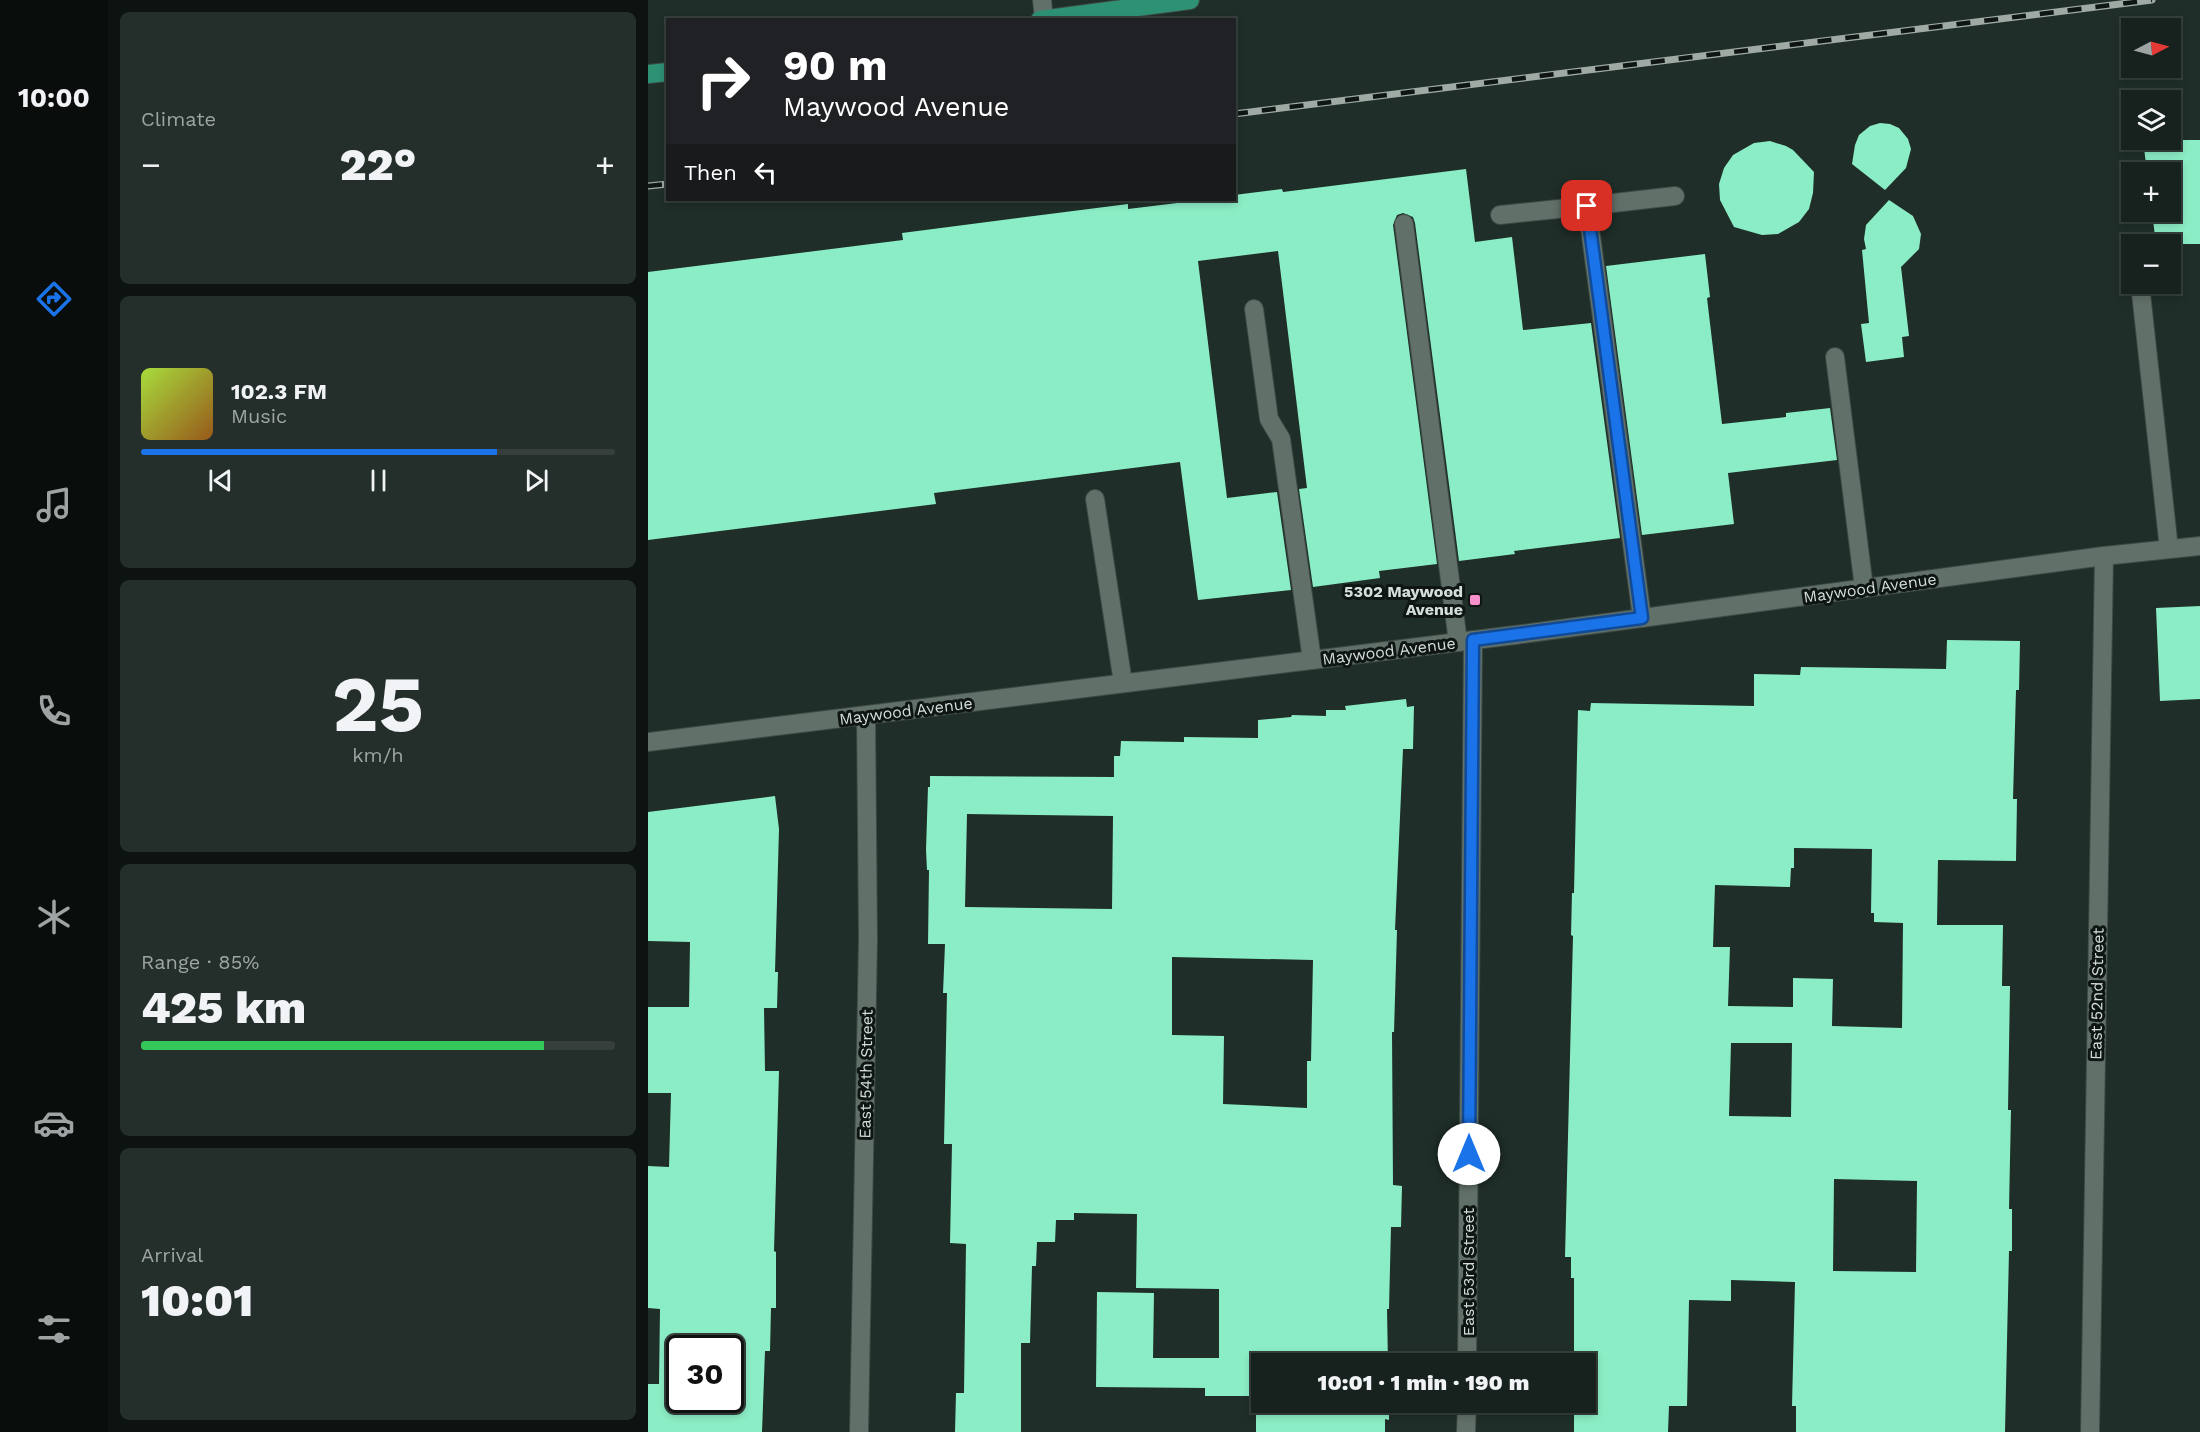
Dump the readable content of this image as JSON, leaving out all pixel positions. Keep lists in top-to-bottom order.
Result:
{
  "streets": {
    "street": [
      "Maywood Avenue",
      "East 52nd Street",
      "East 54th Street",
      "East 53rd Street"
    ]
  },
  "crossings": [
    ["Maywood Avenue", "East 52nd Street"],
    ["Maywood Avenue", "East 54th Street"],
    ["Maywood Avenue", "East 53rd Street"]
  ],
  "places": {
    "transit": ["5302 Maywood Avenue"]
  },
  "north": "right",
  "page": {
    "tabs": "10:00",
    "tile": [
      "Climate",
      ["25", "km/h"],
      ["Range · 85%", "425 km"],
      ["Arrival", "10:01"]
    ],
    "map_buttons": ["+", "−"],
    "turn": ["90 m", "Maywood Avenue"],
    "heat": ["−", "22°", "+"],
    "then": "Then",
    "song": ["102.3 FM", "Music"],
    "limit": "30",
    "trip": "10:01 · 1 min · 190 m"
  }
}
